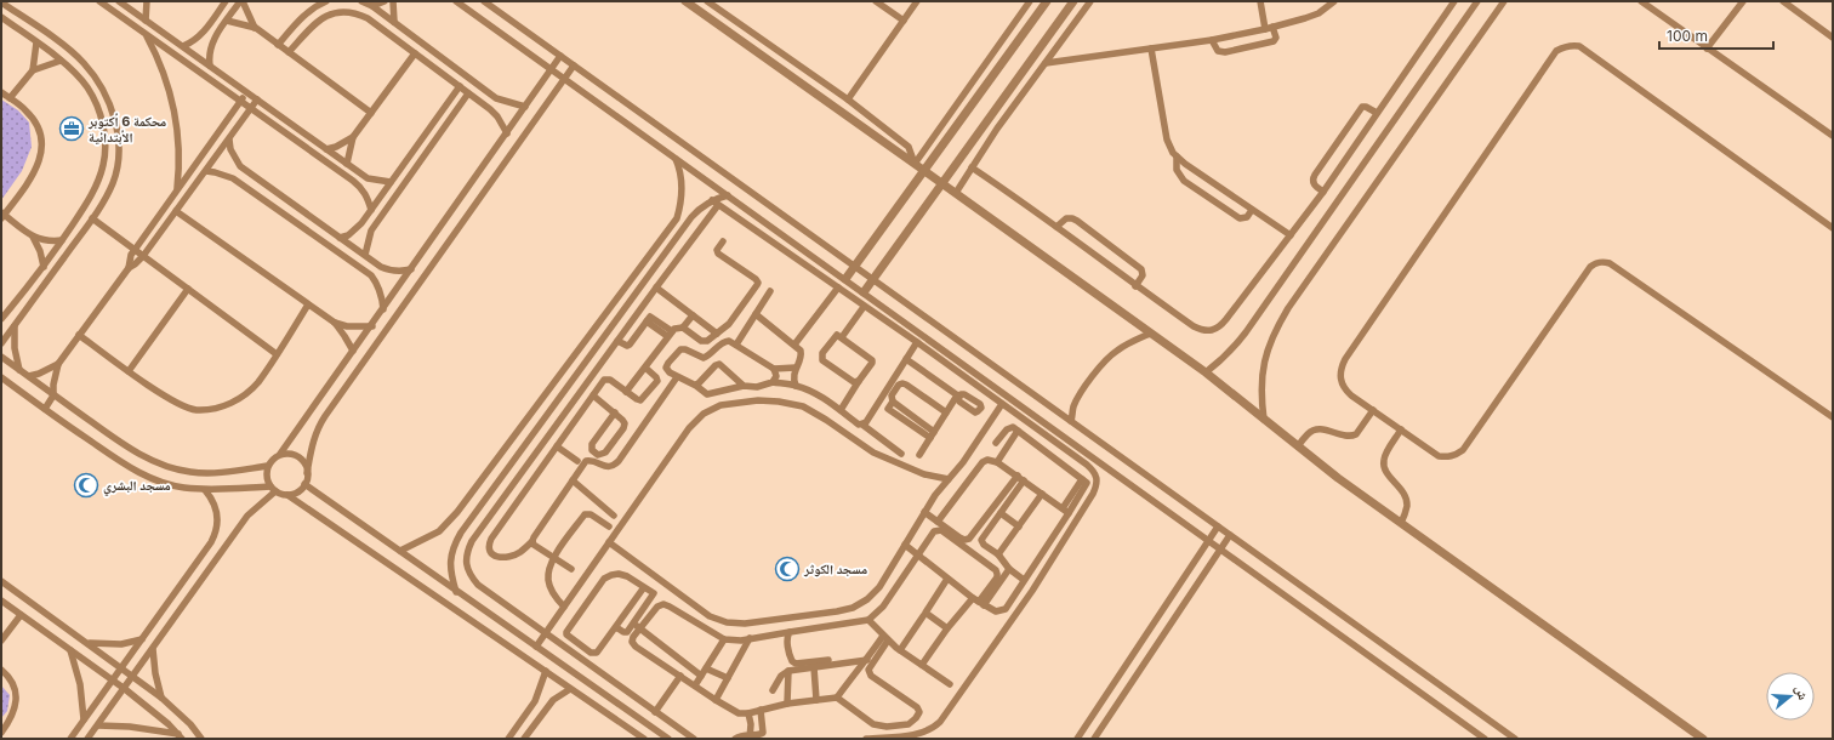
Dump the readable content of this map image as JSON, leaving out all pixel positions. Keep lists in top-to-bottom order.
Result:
{
  "places": {
    "office": ["محكمة 6 أكتوبر الأبتدائية"],
    "mosque": ["مسجد البشري", "مسجد الكوثر"]
  },
  "scale_bar": "100 m",
  "north": "right"
}
